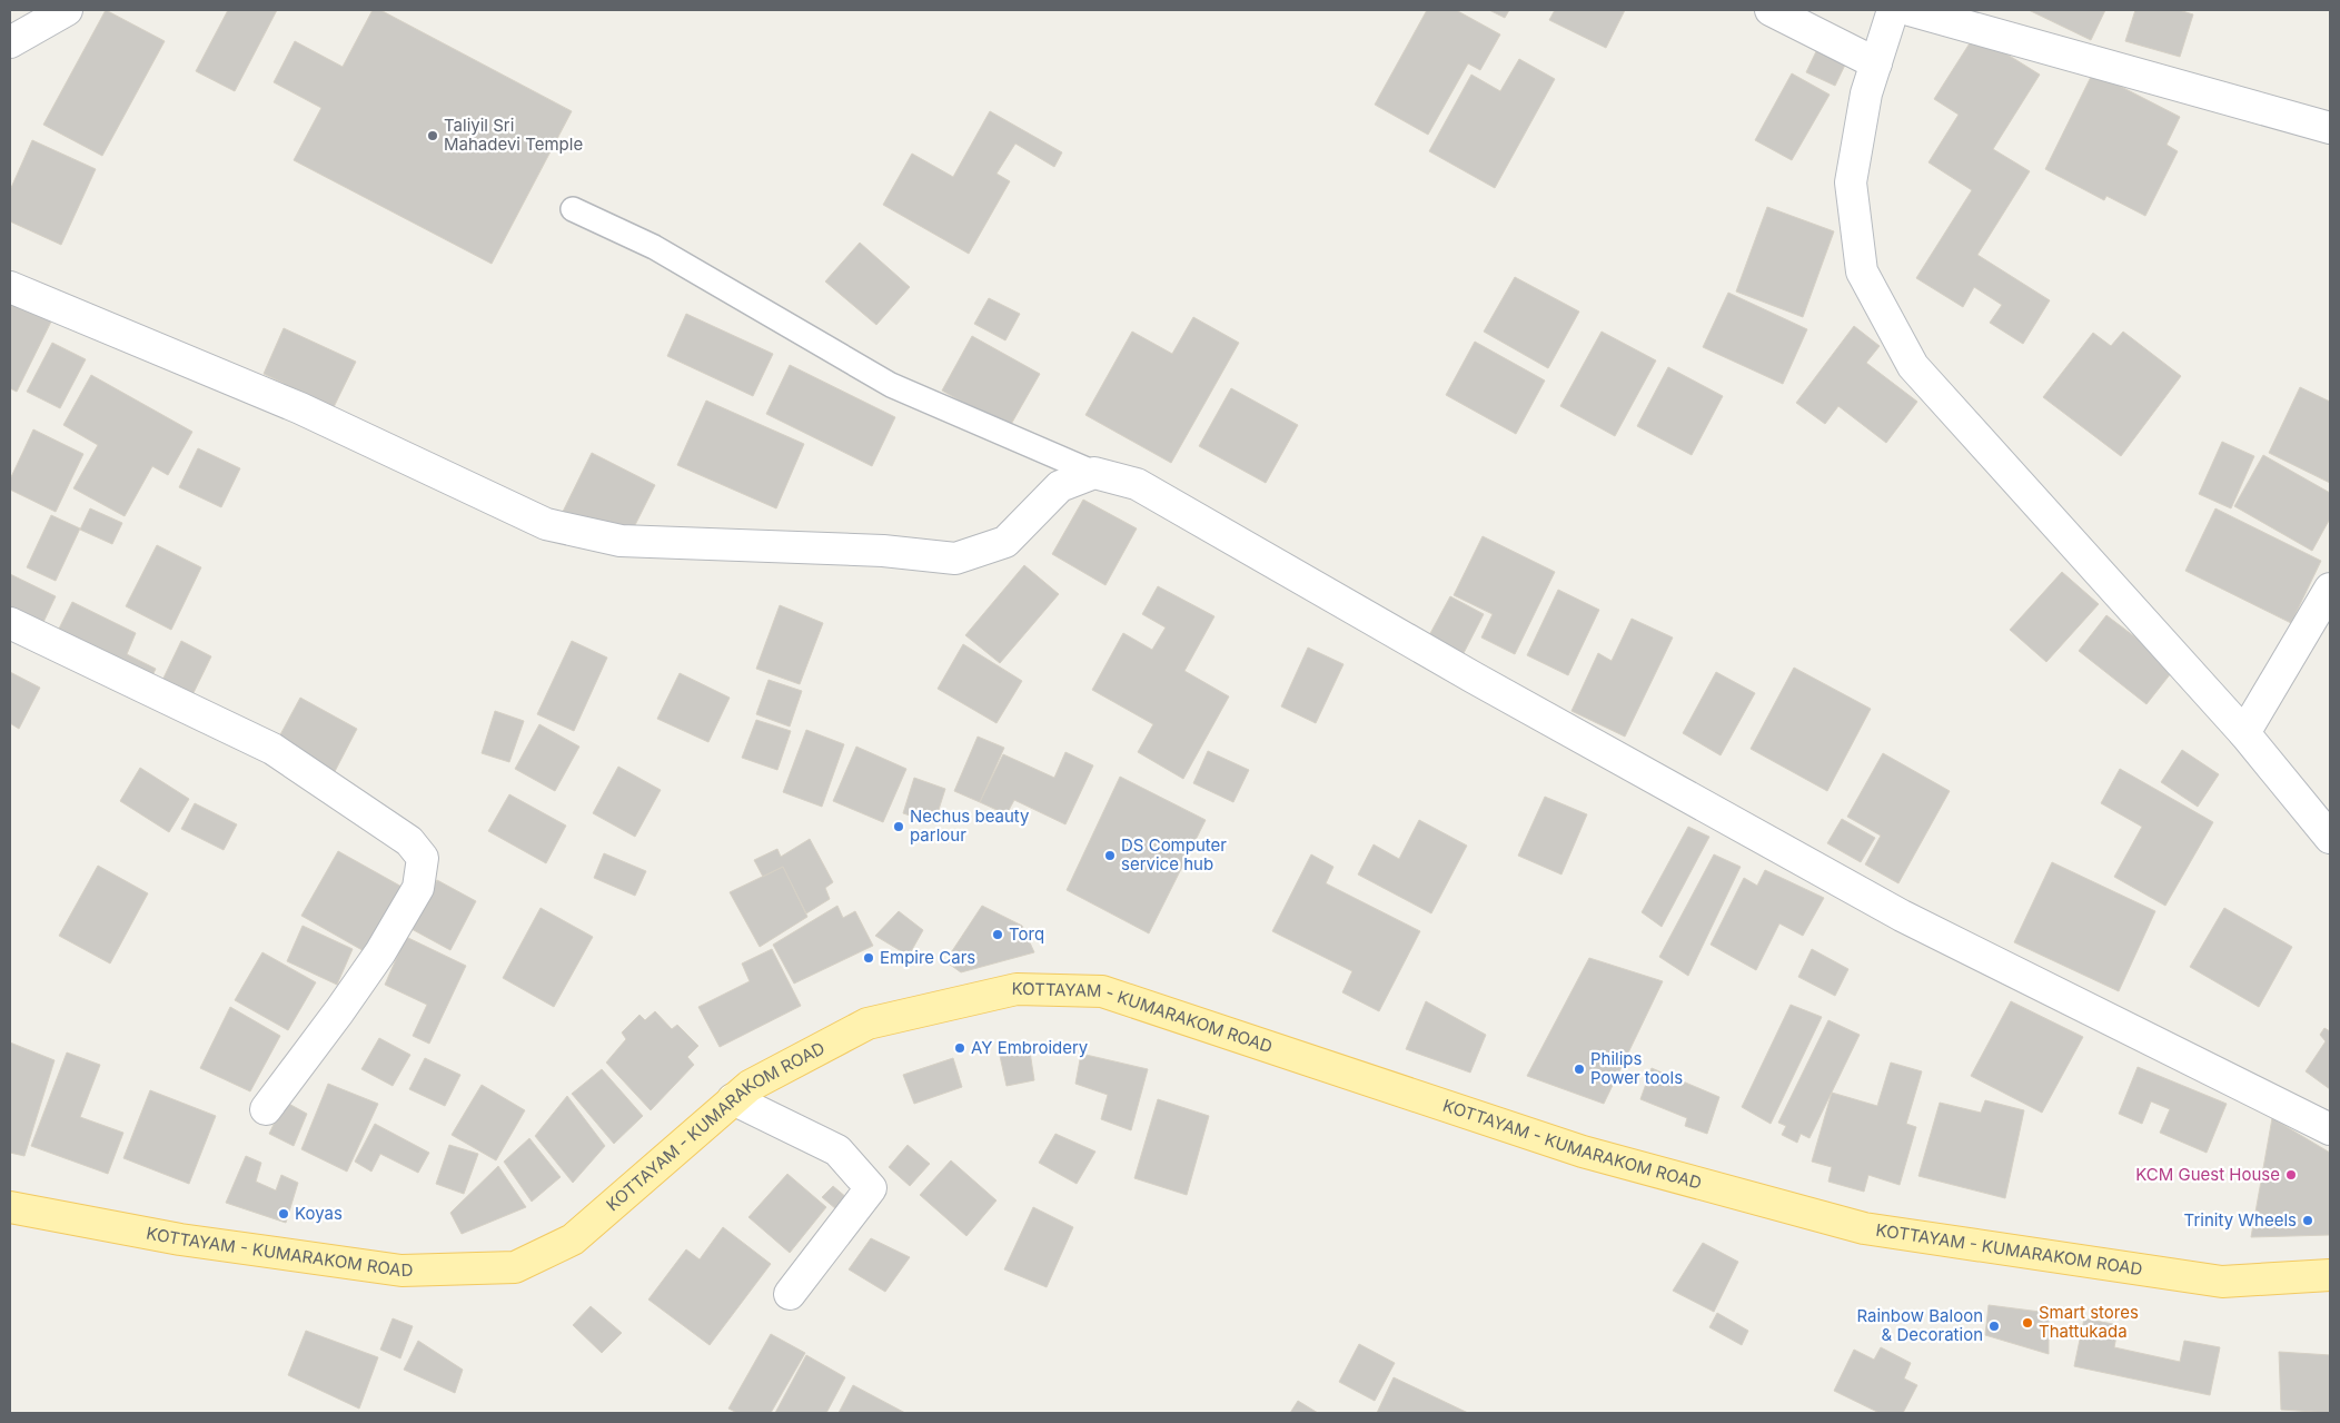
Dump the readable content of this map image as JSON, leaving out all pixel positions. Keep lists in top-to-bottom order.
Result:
{
  "streets": {
    "main road": ["KOTTAYAM - KUMARAKOM ROAD"]
  },
  "places": [
    "Taliyil Sri Mahadevi Temple",
    "Nechus beauty parlour",
    "DS Computer service hub",
    "Torq",
    "Empire Cars",
    "AY Embroidery",
    "Philips Power tools",
    "KCM Guest House",
    "Koyas",
    "Trinity Wheels",
    "Smart stores Thattukada",
    "Rainbow Baloon & Decoration"
  ]
}
